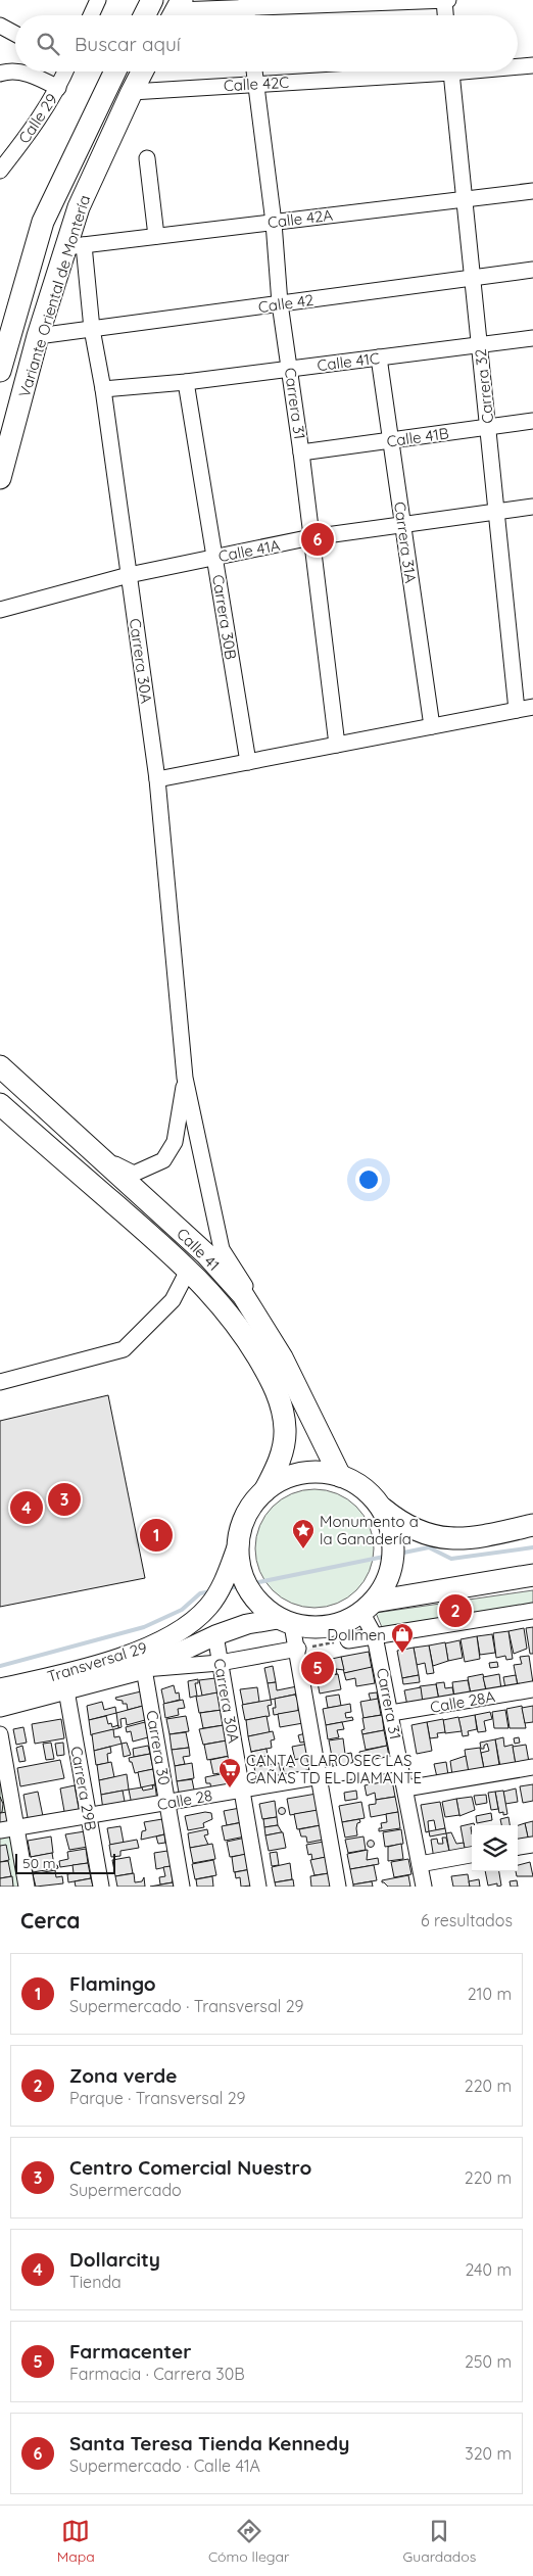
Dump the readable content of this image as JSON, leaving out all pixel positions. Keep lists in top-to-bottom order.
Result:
{
  "streets": {
    "highway": ["Variante Oriental de Montería", "Calle 41"],
    "main road": ["Transversal 29"],
    "street": [
      "Calle 42C",
      "Calle 29",
      "Calle 42A",
      "Calle 42",
      "Calle 41C",
      "Carrera 32",
      "Carrera 31",
      "Calle 41B",
      "Carrera 31A",
      "Calle 41A",
      "Carrera 30B",
      "Carrera 30A",
      "Calle 28A",
      "Carrera 30",
      "Carrera 29B",
      "Calle 28"
    ]
  },
  "crossings": [
    ["Calle 42C", "Variante Oriental de Montería"],
    ["Calle 42C", "Carrera 31"],
    ["Calle 42A", "Variante Oriental de Montería"],
    ["Calle 42A", "Carrera 32"],
    ["Calle 42A", "Carrera 31"],
    ["Calle 42A", "Carrera 30A"],
    ["Variante Oriental de Montería", "Calle 42"],
    ["Variante Oriental de Montería", "Carrera 30A"],
    ["Calle 42", "Carrera 32"],
    ["Calle 42", "Carrera 31"],
    ["Calle 42", "Carrera 30A"],
    ["Calle 41C", "Carrera 32"],
    ["Calle 41C", "Carrera 31"],
    ["Calle 41C", "Carrera 31A"],
    ["Calle 41C", "Carrera 30B"],
    ["Calle 41C", "Carrera 30A"],
    ["Carrera 32", "Calle 41B"],
    ["Carrera 32", "Calle 41A"],
    ["Carrera 31", "Calle 41B"],
    ["Carrera 31", "Calle 41A"],
    ["Carrera 31", "Calle 41"],
    ["Carrera 31", "Transversal 29"],
    ["Carrera 31", "Calle 28A"],
    ["Carrera 31", "Calle 28"],
    ["Calle 41B", "Carrera 31A"],
    ["Carrera 31A", "Calle 41A"],
    ["Calle 41A", "Carrera 30B"],
    ["Calle 41A", "Carrera 30A"],
    ["Carrera 30A", "Transversal 29"],
    ["Carrera 30A", "Calle 28"],
    ["Calle 41", "Transversal 29"],
    ["Transversal 29", "Carrera 30"],
    ["Transversal 29", "Carrera 29B"],
    ["Carrera 30", "Calle 28"],
    ["Carrera 29B", "Calle 28"]
  ],
  "places": {
    "place": ["Monumento a la Ganadería"],
    "shop": ["Dollmen"],
    "supermarket": ["CANTA CLARO SEC LAS CAÑAS TD EL DIAMANTE"]
  },
  "scale_bar": "50 m",
  "page": {
    "search": "Buscar aquí",
    "pins": [
      "6",
      "3",
      "4",
      "1",
      "2",
      "5"
    ],
    "scale": "50 m",
    "heading": ["Cerca", "6 resultados"],
    "list": [
      {
        "mark": "1",
        "name": "Flamingo",
        "note": "Supermercado · Transversal 29",
        "value": "210 m"
      },
      {
        "mark": "2",
        "name": "Zona verde",
        "note": "Parque · Transversal 29",
        "value": "220 m"
      },
      {
        "mark": "3",
        "name": "Centro Comercial Nuestro",
        "note": "Supermercado",
        "value": "220 m"
      },
      {
        "mark": "4",
        "name": "Dollarcity",
        "note": "Tienda",
        "value": "240 m"
      },
      {
        "mark": "5",
        "name": "Farmacenter",
        "note": "Farmacia · Carrera 30B",
        "value": "250 m"
      },
      {
        "mark": "6",
        "name": "Santa Teresa Tienda Kennedy",
        "note": "Supermercado · Calle 41A",
        "value": "320 m"
      }
    ],
    "nav": ["Mapa", "Cómo llegar", "Guardados"]
  }
}
